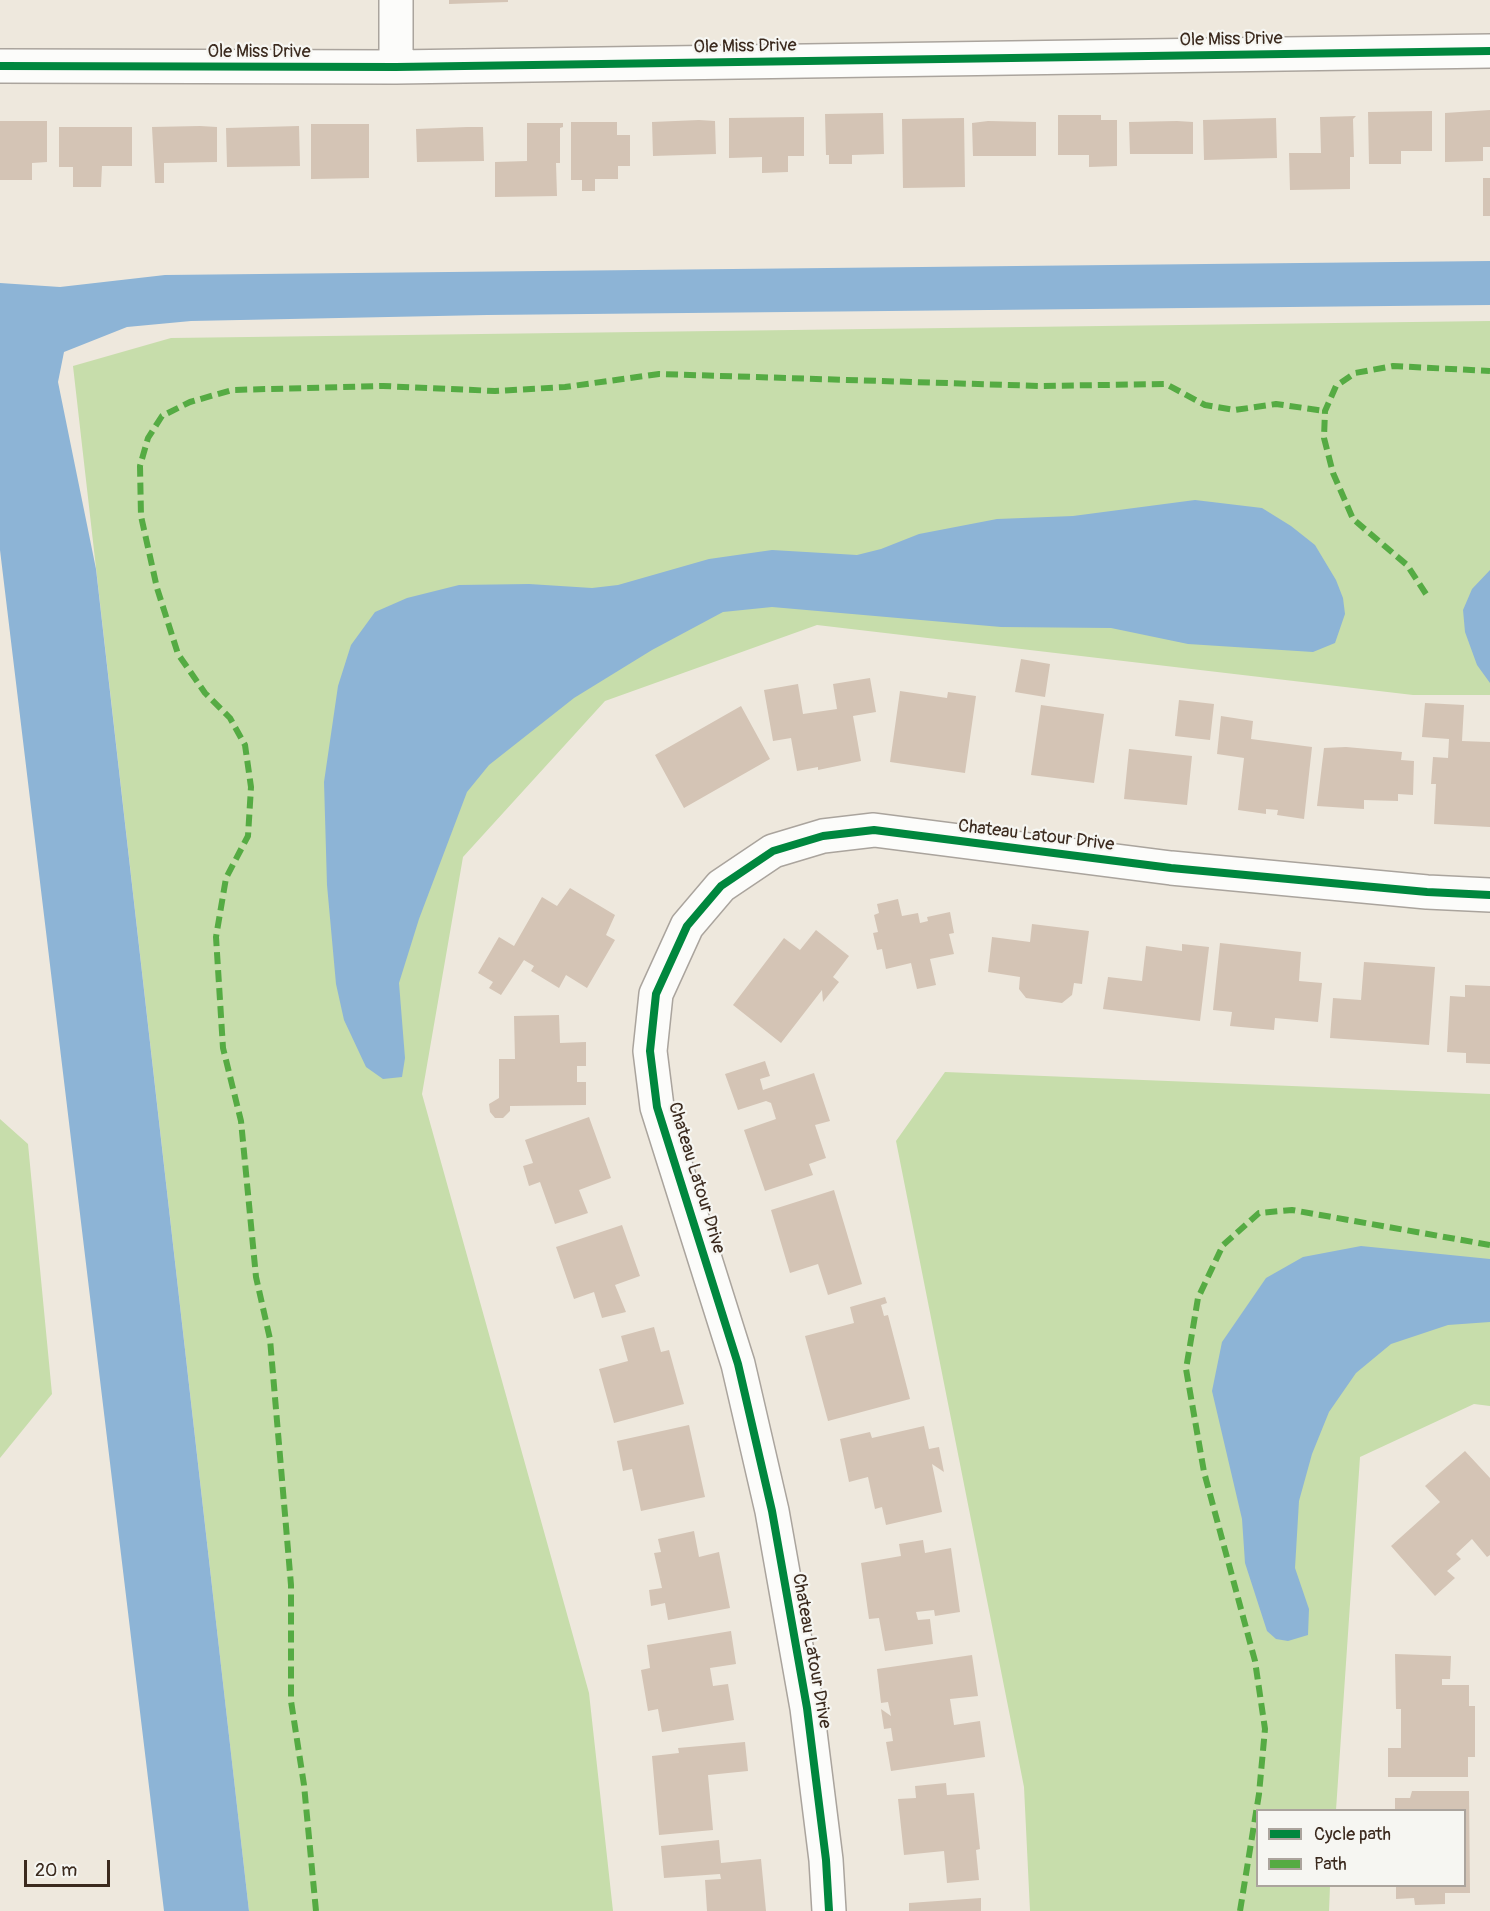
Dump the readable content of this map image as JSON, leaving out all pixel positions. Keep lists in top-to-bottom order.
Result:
{
  "streets": {
    "street": ["Ole Miss Drive", "Chateau Latour Drive"]
  },
  "legend": ["Cycle path", "Path"],
  "scale_bar": "20 m"
}
